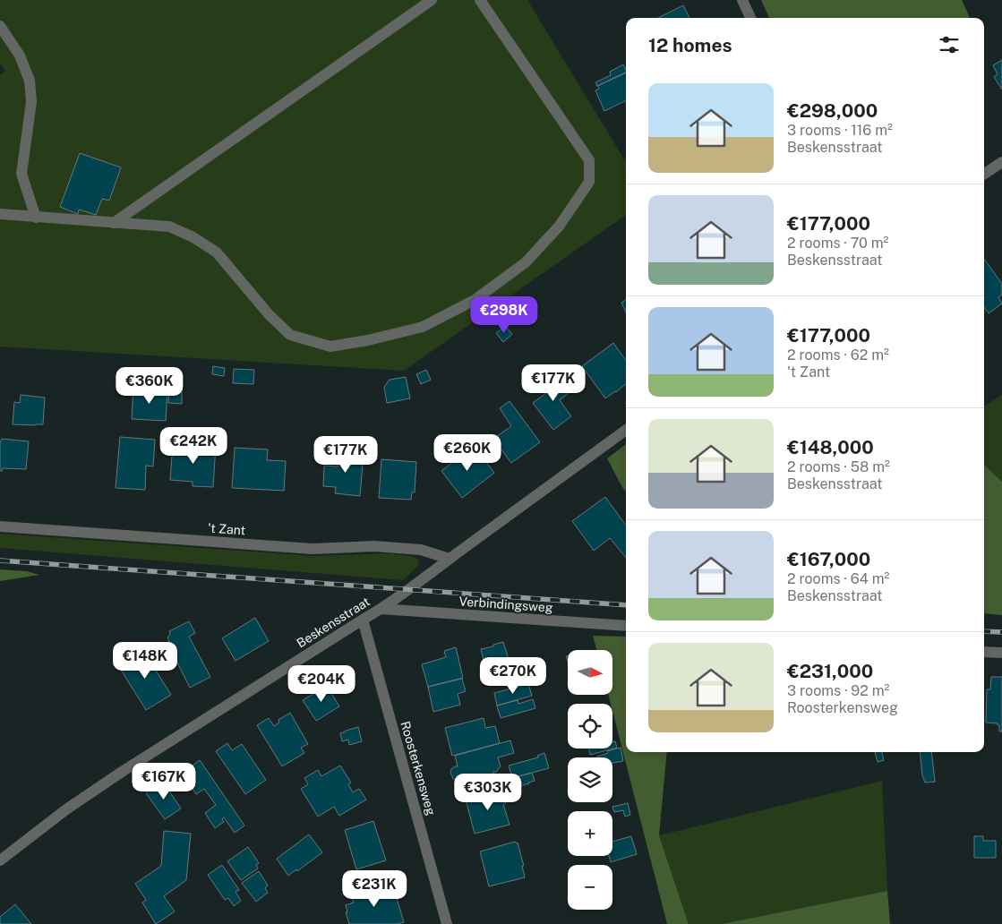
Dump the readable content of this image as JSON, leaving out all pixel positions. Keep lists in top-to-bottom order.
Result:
{
  "streets": {
    "street": [
      "'t Zant",
      "Verbindingsweg",
      "Beskensstraat",
      "Roosterkensweg"
    ]
  },
  "crossings": [
    ["'t Zant", "Beskensstraat"],
    ["Verbindingsweg", "Beskensstraat"],
    ["Beskensstraat", "Roosterkensweg"]
  ],
  "north": "right",
  "page": {
    "heading": "12 homes",
    "list": [
      {
        "name": "€298,000",
        "note": "3 rooms · 116 m² · Beskensstraat"
      },
      {
        "name": "€177,000",
        "note": "2 rooms · 70 m² · Beskensstraat"
      },
      {
        "name": "€177,000",
        "note": "2 rooms · 62 m² · 't Zant"
      },
      {
        "name": "€148,000",
        "note": "2 rooms · 58 m² · Beskensstraat"
      },
      {
        "name": "€167,000",
        "note": "2 rooms · 64 m² · Beskensstraat"
      },
      {
        "name": "€231,000",
        "note": "3 rooms · 92 m² · Roosterkensweg"
      }
    ],
    "price": [
      "€298K",
      "€177K",
      "€360K",
      "€242K",
      "€260K",
      "€177K",
      "€148K",
      "€270K",
      "€204K",
      "€167K",
      "€303K",
      "€231K"
    ],
    "map_buttons": ["+", "−"]
  }
}
